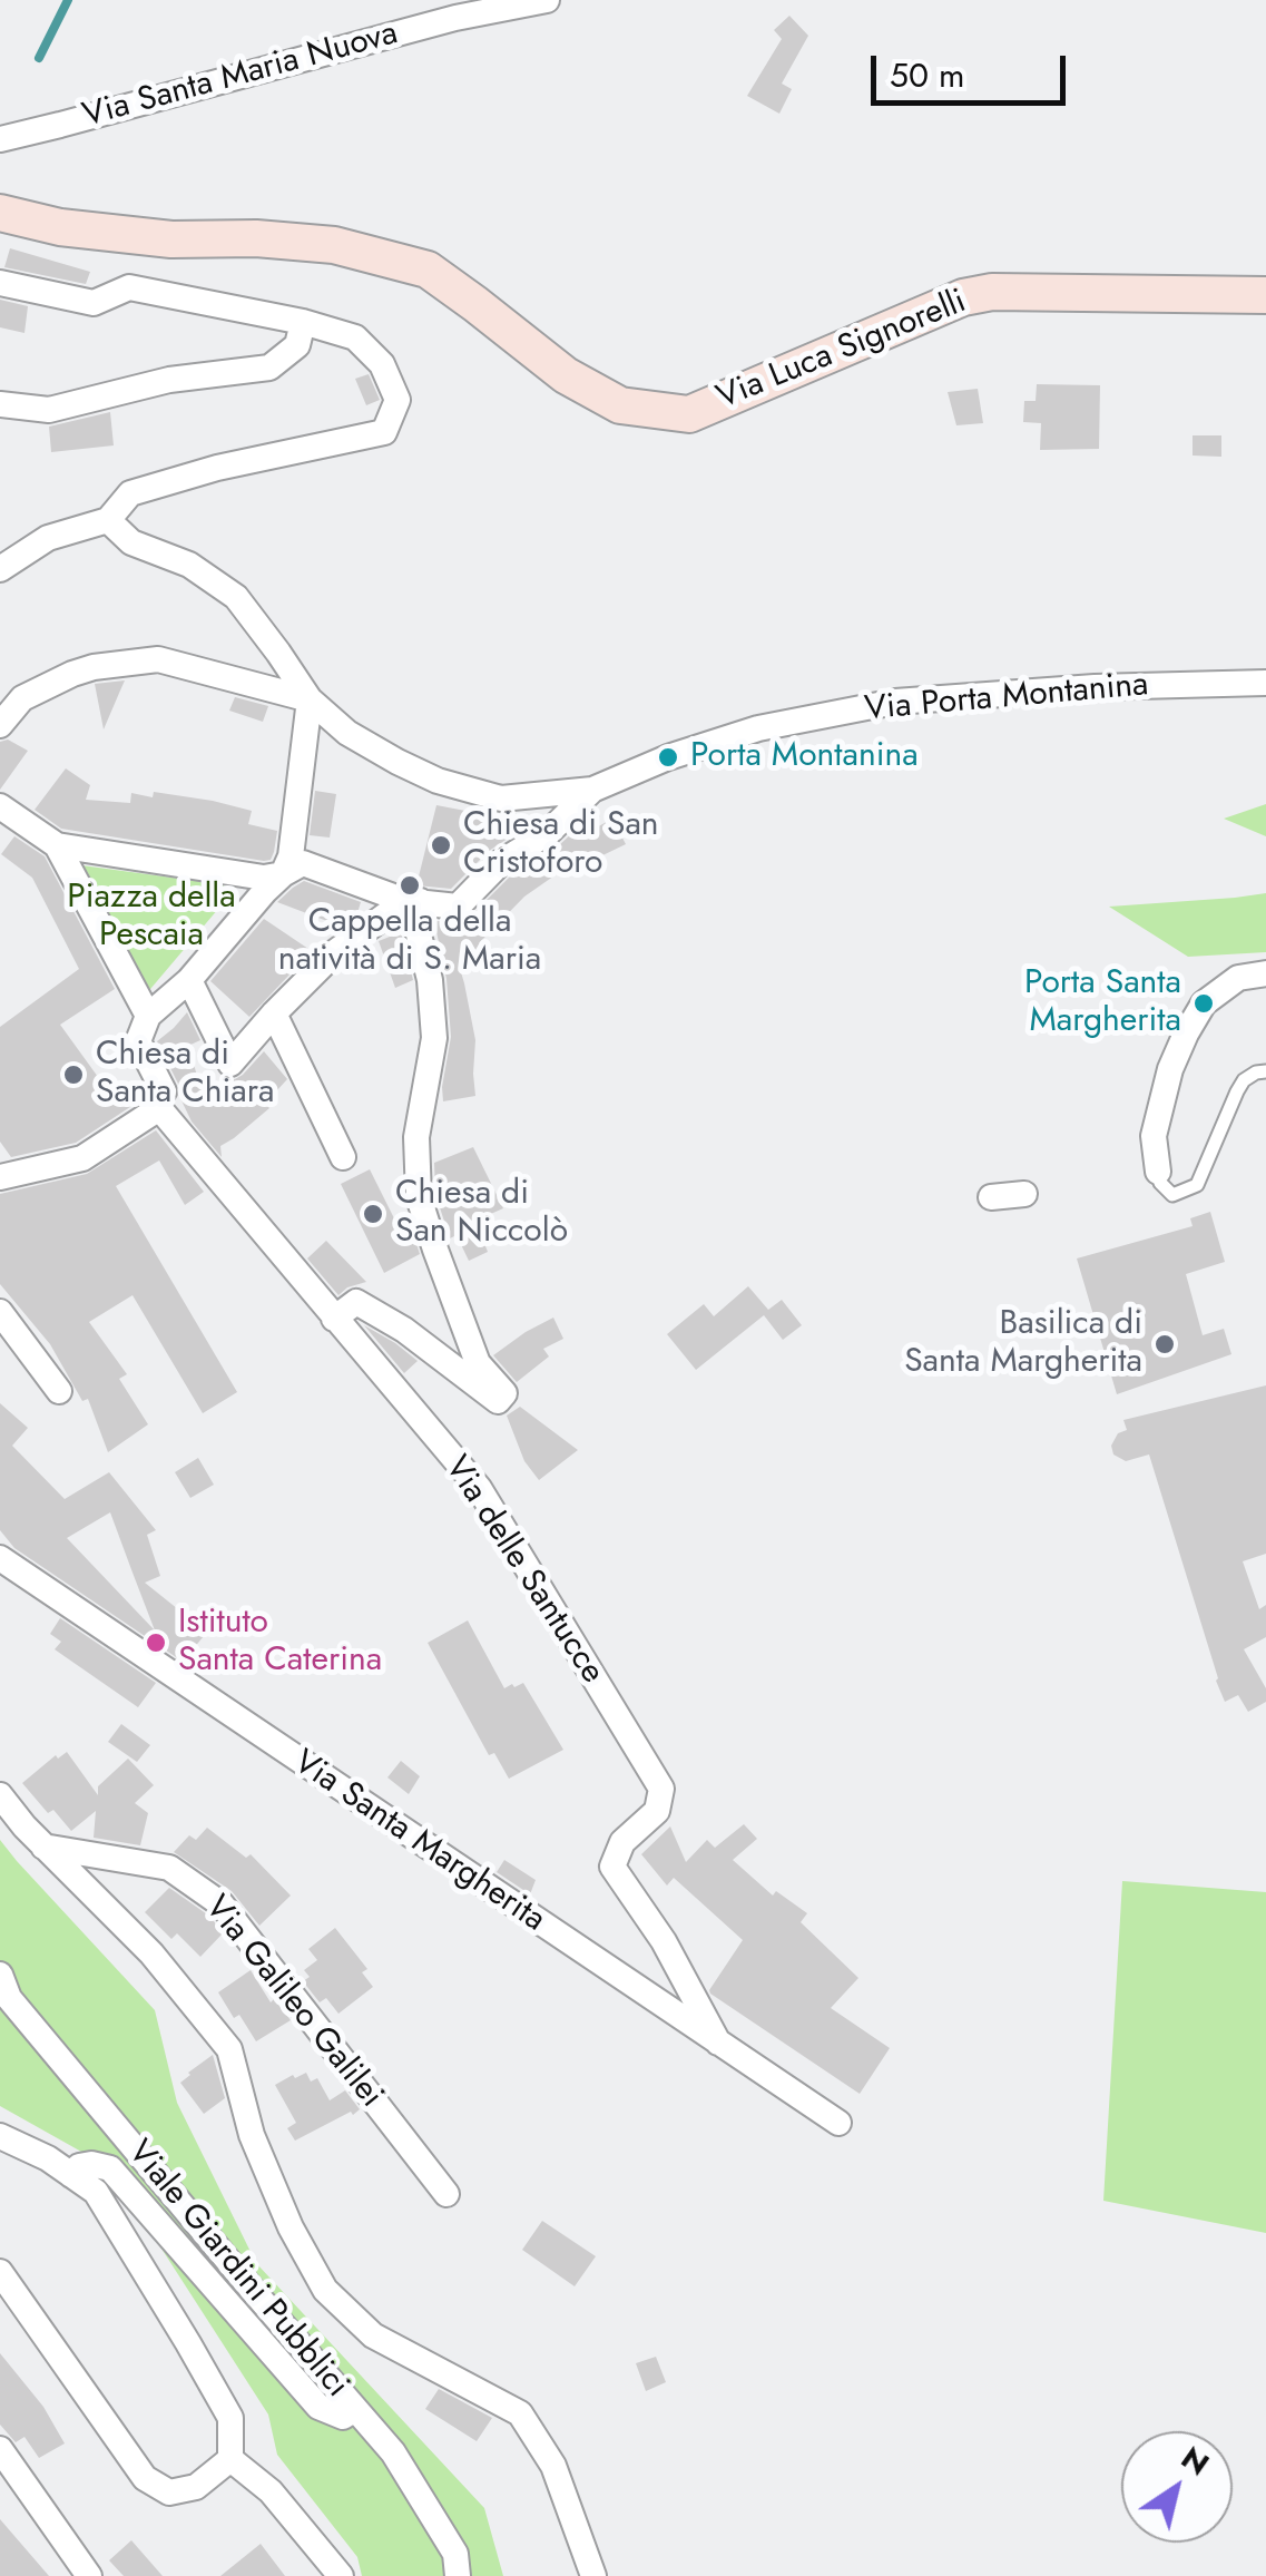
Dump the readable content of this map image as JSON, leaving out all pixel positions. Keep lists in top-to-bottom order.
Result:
{
  "streets": {
    "main road": ["Via Luca Signorelli"],
    "street": [
      "Via Santa Maria Nuova",
      "Via Porta Montanina",
      "Via delle Santucce",
      "Via Santa Margherita",
      "Via Galileo Galilei",
      "Viale Giardini Pubblici"
    ]
  },
  "crossings": [
    ["Via delle Santucce", "Via Santa Margherita"]
  ],
  "parks": ["Piazza della Pescaia"],
  "places": [
    "Porta Montanina",
    "Chiesa di San Cristoforo",
    "Cappella della natività di S. Maria",
    "Porta Santa Margherita",
    "Chiesa di Santa Chiara",
    "Chiesa di San Niccolò",
    "Basilica di Santa Margherita",
    "Istituto Santa Caterina"
  ],
  "scale_bar": "50 m",
  "north": "top right"
}
